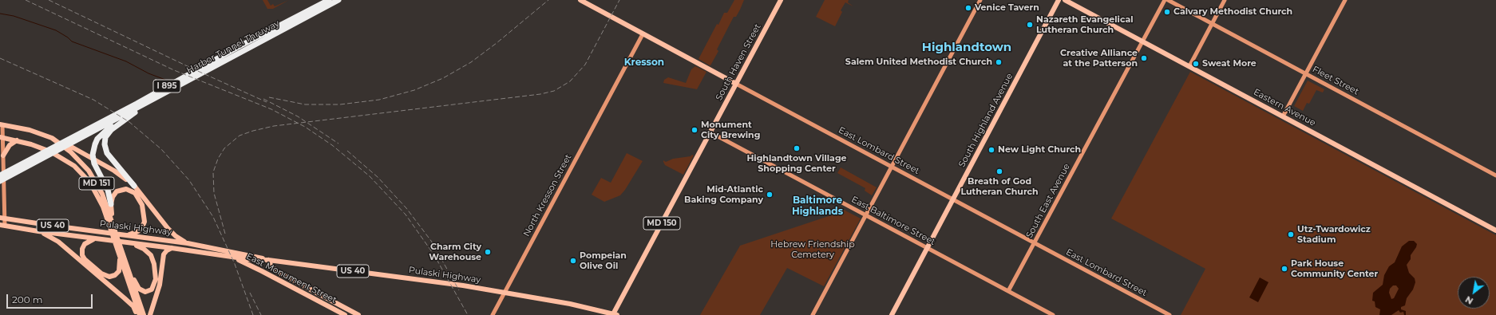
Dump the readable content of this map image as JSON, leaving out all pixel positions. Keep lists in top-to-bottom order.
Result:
{
  "streets": {
    "highway": ["Harbor Tunnel Thruway", "I 895"],
    "main road": [
      "South Haven Street",
      "Eastern Avenue",
      "South Highland Avenue",
      "East Lombard Street",
      "MD 151",
      "MD 150",
      "US 40",
      "Pulaski Highway",
      "East Monument Street"
    ],
    "street": [
      "Fleet Street",
      "North Kresson Street",
      "South East Avenue",
      "East Baltimore Street"
    ]
  },
  "crossings": [
    ["South Haven Street", "East Lombard Street"],
    ["South Haven Street", "East Baltimore Street"],
    ["South Haven Street", "MD 150"],
    ["Eastern Avenue", "South East Avenue"],
    ["South Highland Avenue", "East Lombard Street"],
    ["South Highland Avenue", "East Baltimore Street"],
    ["East Lombard Street", "North Kresson Street"],
    ["East Lombard Street", "South East Avenue"],
    ["North Kresson Street", "Pulaski Highway"],
    ["South East Avenue", "East Baltimore Street"],
    ["East Baltimore Street", "MD 150"],
    ["MD 150", "Pulaski Highway"],
    ["Pulaski Highway", "East Monument Street"]
  ],
  "districts": ["Highlandtown", "Kresson", "Baltimore Highlands"],
  "parks": ["Hebrew Friendship Cemetery"],
  "places": [
    "Venice Tavern",
    "Calvary Methodist Church",
    "Nazareth Evangelical Lutheran Church",
    "Creative Alliance at the Patterson",
    "Salem United Methodist Church",
    "Sweat More",
    "Monument City Brewing",
    "Highlandtown Village Shopping Center",
    "New Light Church",
    "Breath of God Lutheran Church",
    "Mid-Atlantic Baking Company",
    "Utz-Twardowicz Stadium",
    "Charm City Warehouse",
    "Pompeian Olive Oil",
    "Park House Community Center"
  ],
  "scale_bar": "200 m",
  "north": "bottom left"
}
